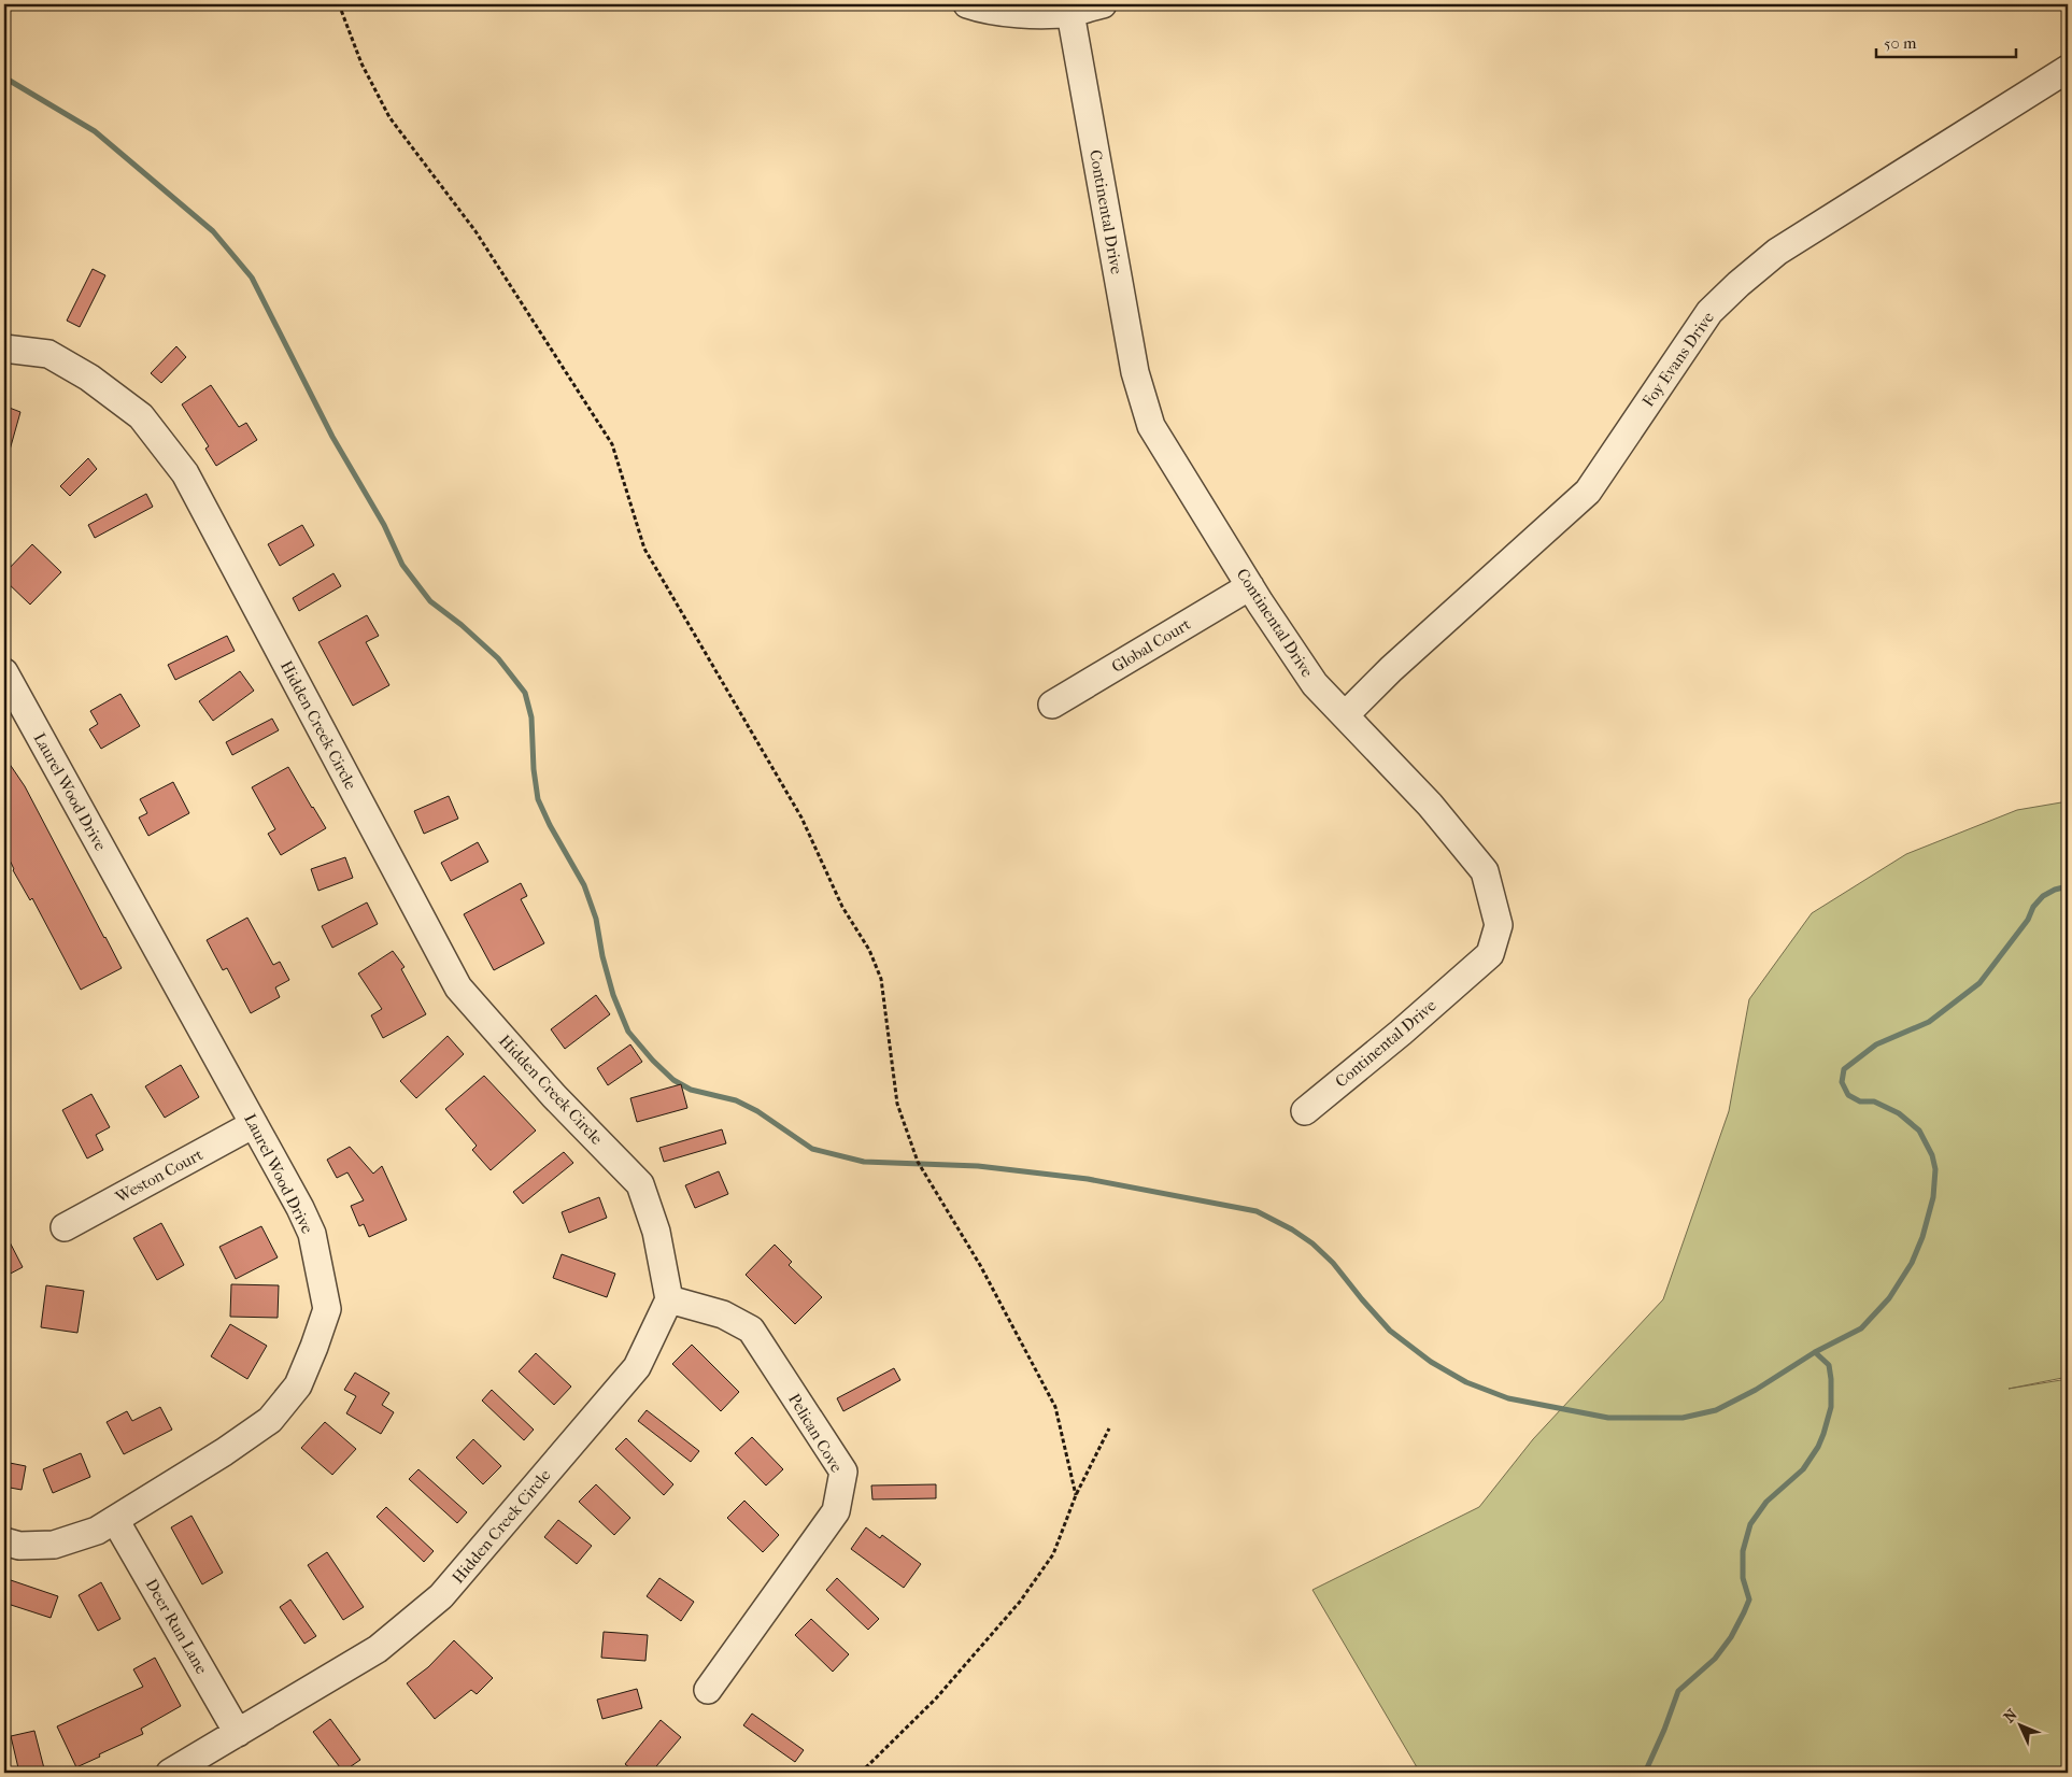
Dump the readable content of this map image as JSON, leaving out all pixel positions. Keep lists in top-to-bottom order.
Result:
{
  "streets": {
    "street": [
      "Continental Drive",
      "Foy Evans Drive",
      "Global Court",
      "Hidden Creek Circle",
      "Laurel Wood Drive",
      "Weston Court",
      "Pelican Cove",
      "Deer Run Lane"
    ]
  },
  "crossings": [
    ["Continental Drive", "Foy Evans Drive"],
    ["Continental Drive", "Global Court"],
    ["Hidden Creek Circle", "Pelican Cove"],
    ["Hidden Creek Circle", "Deer Run Lane"],
    ["Laurel Wood Drive", "Weston Court"],
    ["Laurel Wood Drive", "Deer Run Lane"]
  ],
  "scale_bar": "50 m",
  "north": "top left"
}
